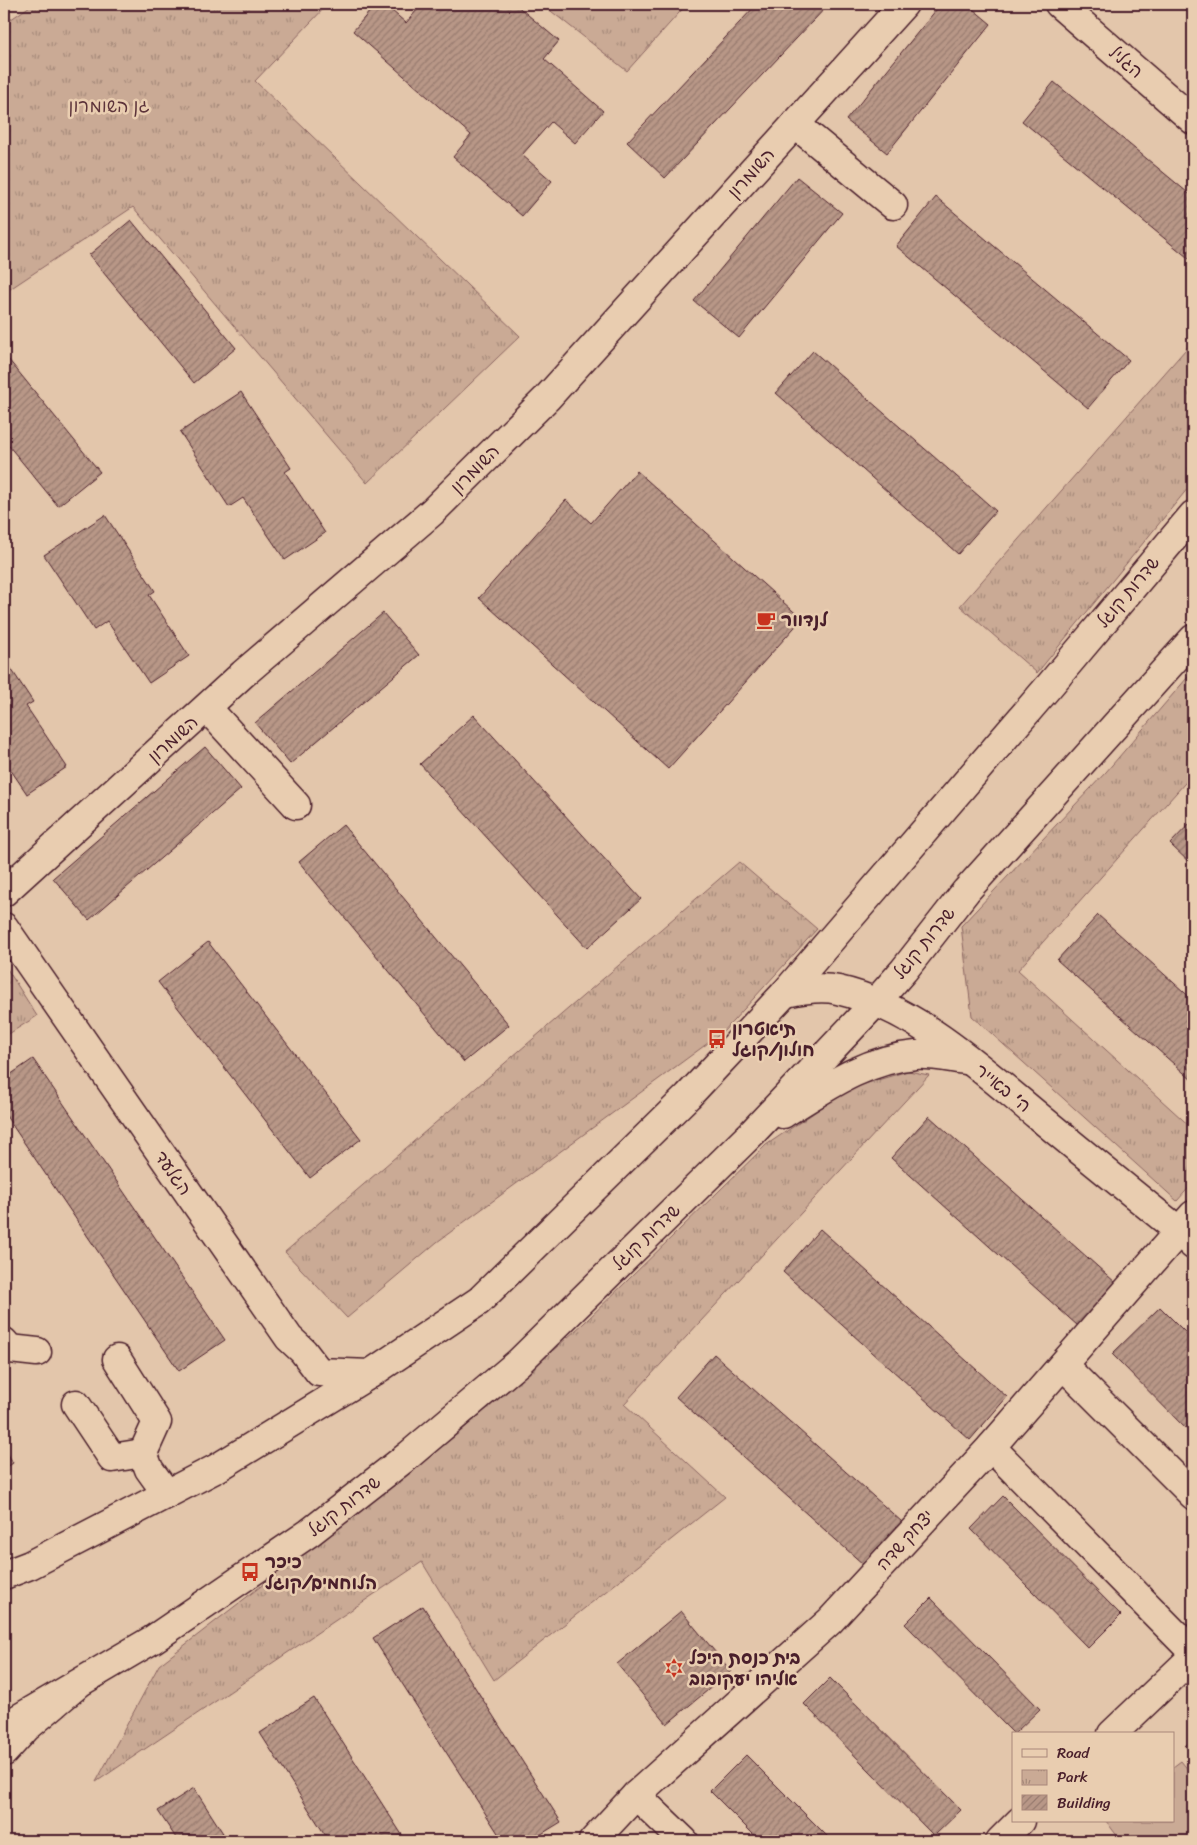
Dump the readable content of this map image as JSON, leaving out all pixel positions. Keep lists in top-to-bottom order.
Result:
{
  "streets": {
    "street": [
      "הגליל",
      "השומרון",
      "שדרות קוגל",
      "ה' באייר",
      "הגלעד",
      "יצחק שדה"
    ]
  },
  "crossings": [
    ["שדרות קוגל", "ה' באייר"],
    ["שדרות קוגל", "הגלעד"],
    ["ה' באייר", "יצחק שדה"]
  ],
  "parks": ["גן השומרון"],
  "places": {
    "cafe": ["לנדוור"],
    "bus stop": ["תיאטרון חולון/קוגל", "כיכר הלוחמים/קוגל"],
    "synagogue": ["בית כנסת היכל אליהו יעקובוב"]
  },
  "legend": ["Road", "Park", "Building"]
}
